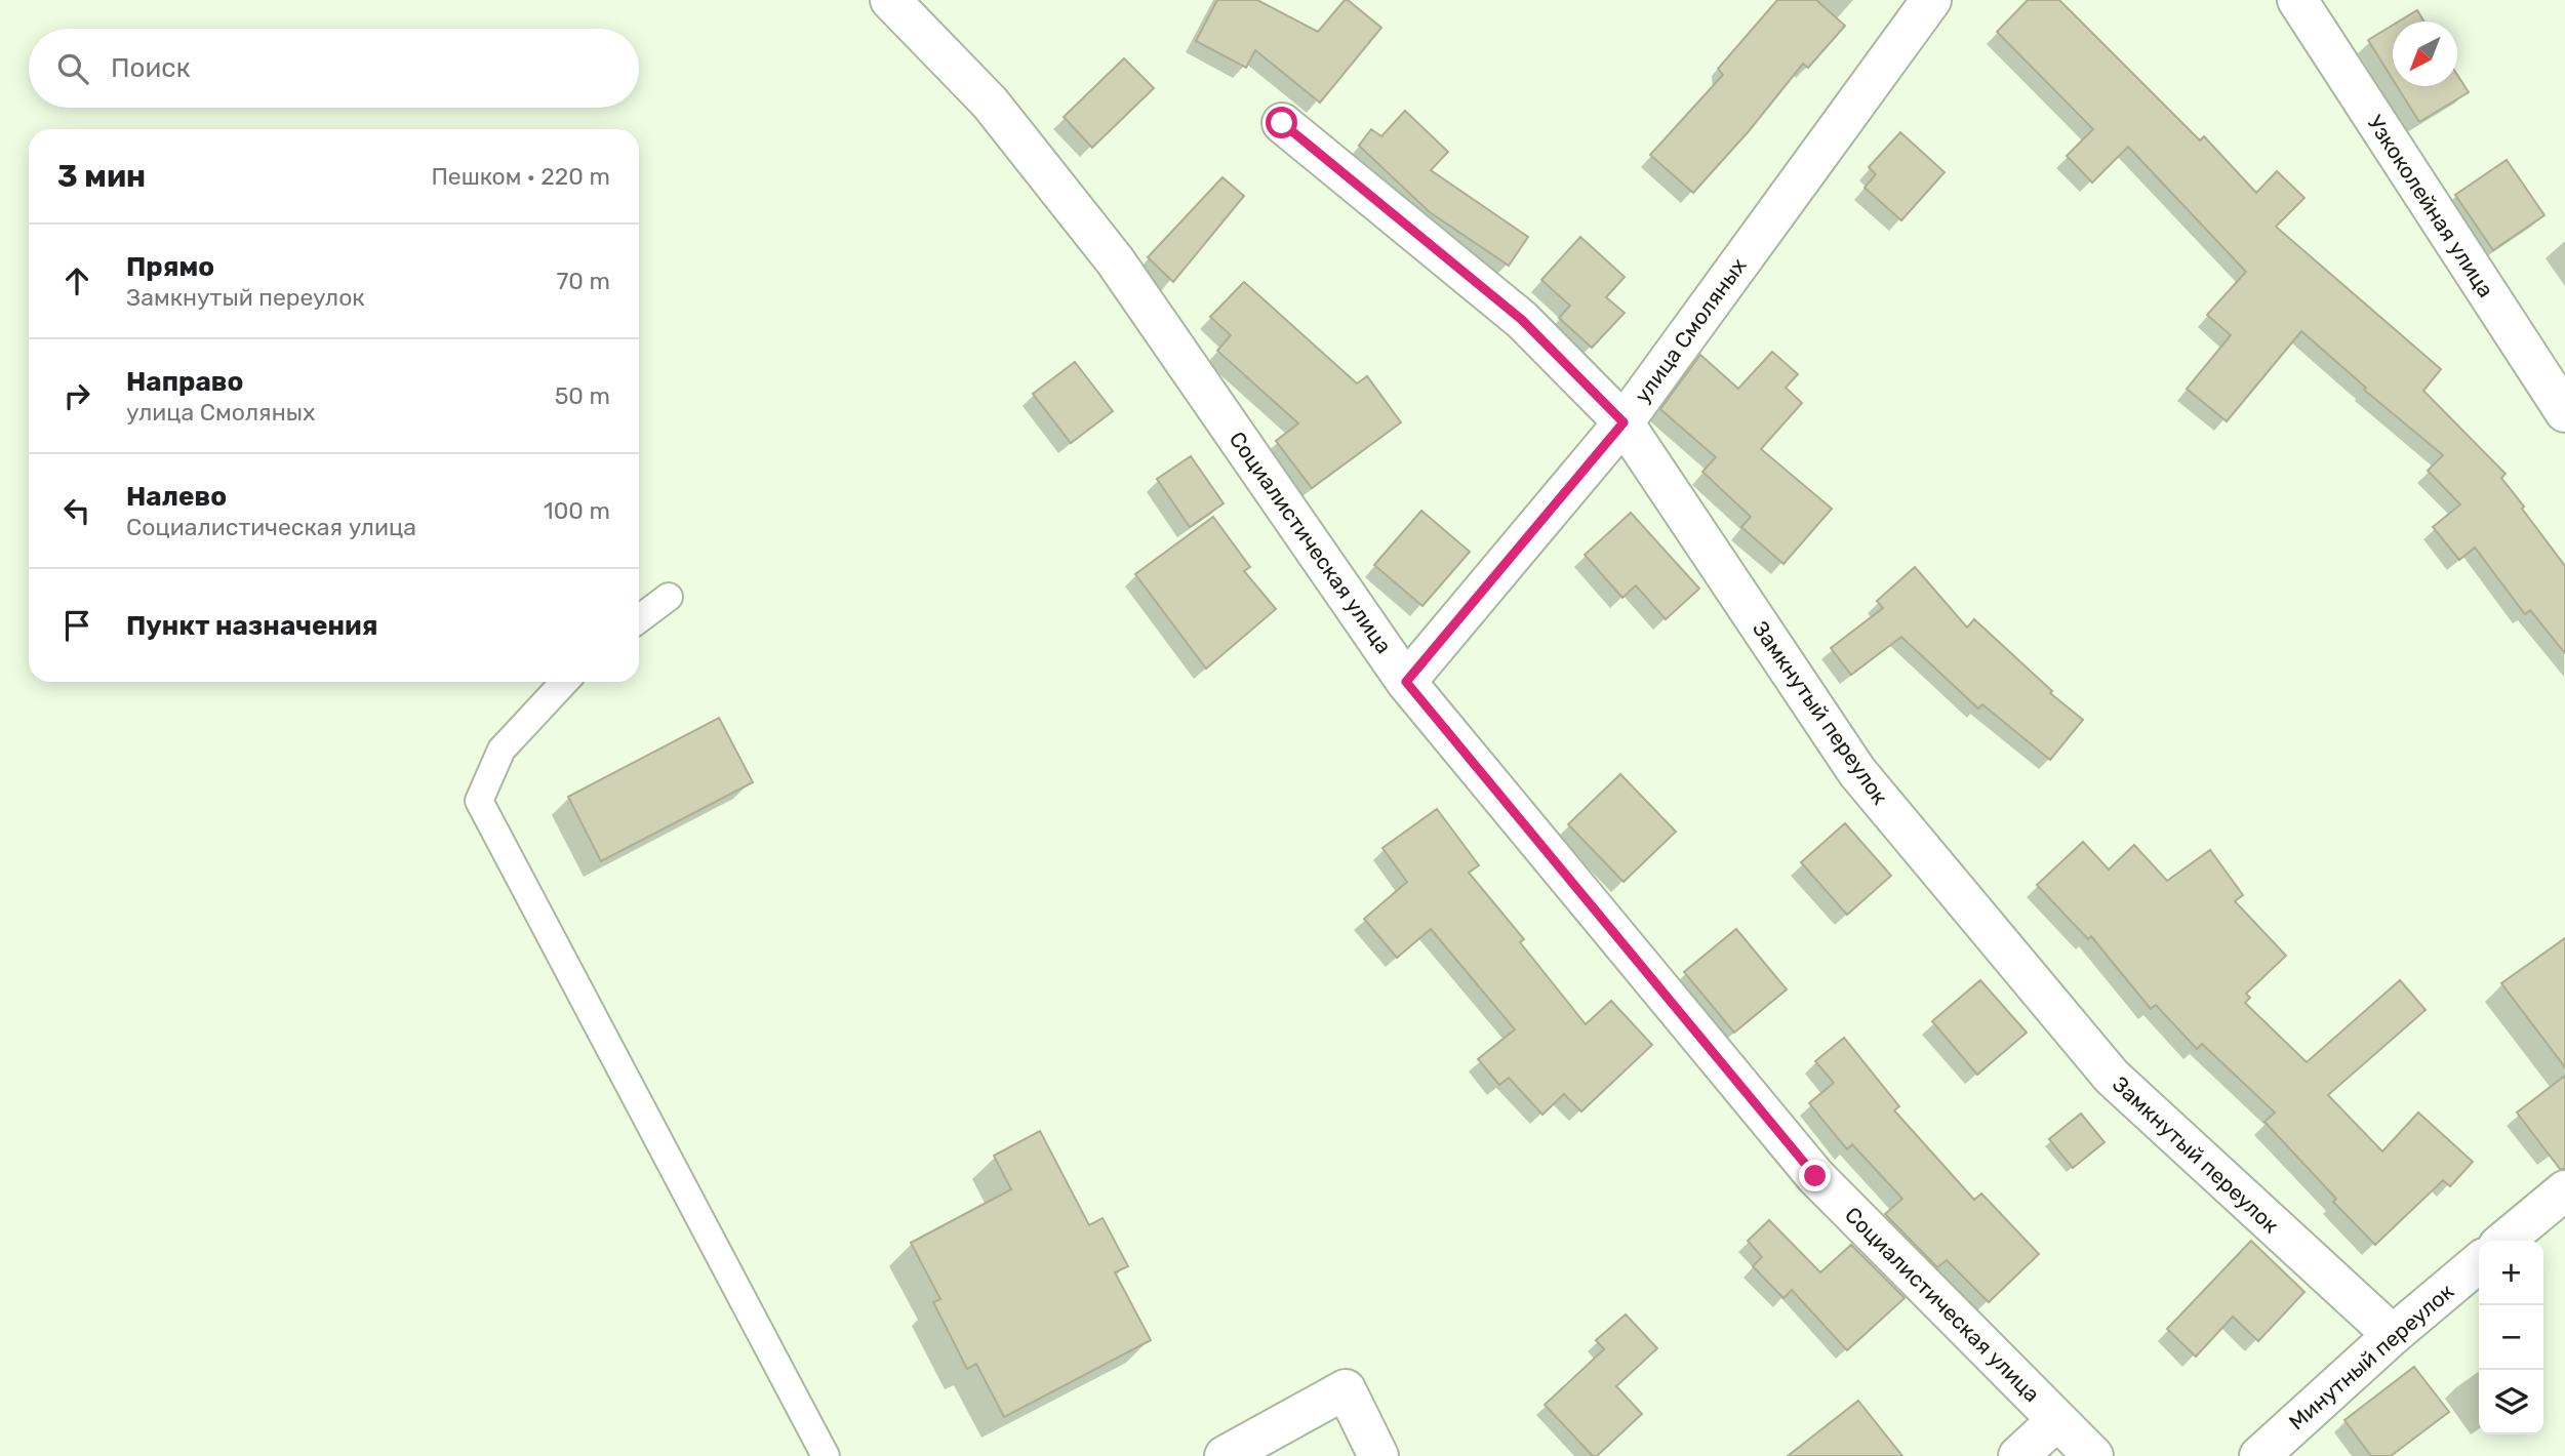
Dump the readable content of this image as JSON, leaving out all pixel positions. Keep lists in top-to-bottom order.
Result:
{
  "streets": {
    "street": [
      "Узкоколейная улица",
      "улица Смоляных",
      "Социалистическая улица",
      "Замкнутый переулок",
      "Минутный переулок"
    ]
  },
  "crossings": [
    ["улица Смоляных", "Социалистическая улица"],
    ["улица Смоляных", "Замкнутый переулок"],
    ["Замкнутый переулок", "Минутный переулок"]
  ],
  "north": "bottom left",
  "page": {
    "search": "Поиск",
    "heading": ["3 мин", "Пешком · 220 m"],
    "list": [
      ["Прямо", "Замкнутый переулок", "70 m"],
      ["Направо", "улица Смоляных", "50 m"],
      ["Налево", "Социалистическая улица", "100 m"],
      "Пункт назначения"
    ],
    "map_buttons": ["+", "−"]
  }
}
